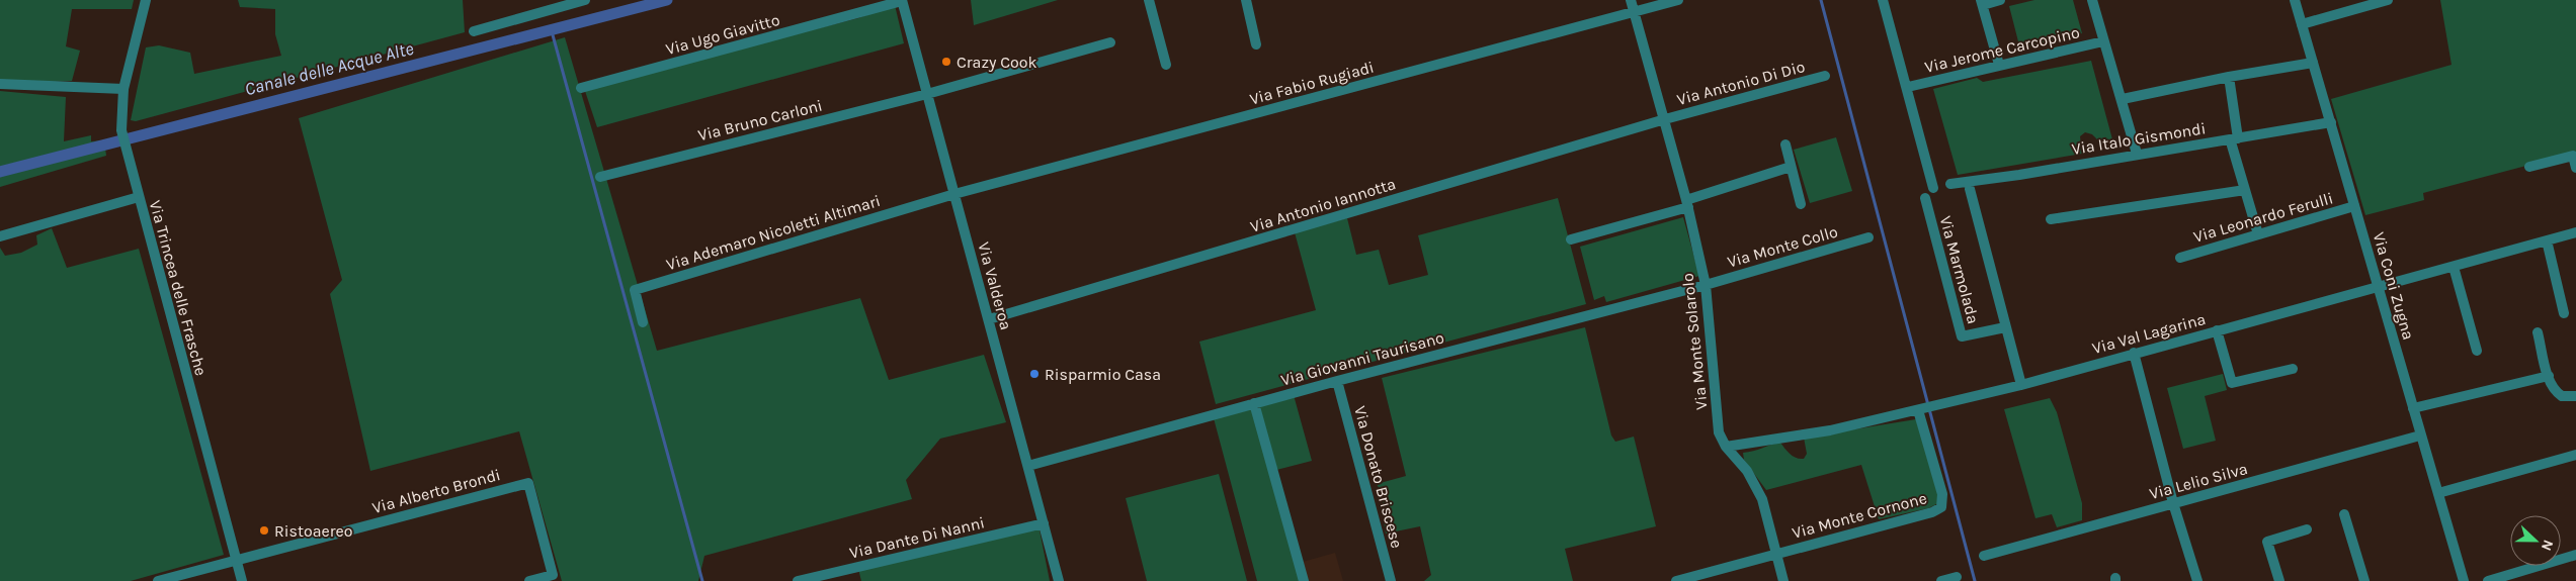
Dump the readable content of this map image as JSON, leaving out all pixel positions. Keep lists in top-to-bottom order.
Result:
{
  "streets": {
    "street": [
      "Via Ugo Giavitto",
      "Via Jerome Carcopino",
      "Via Fabio Rugiadi",
      "Via Antonio Di Dio",
      "Via Bruno Carloni",
      "Via Italo Gismondi",
      "Via Antonio Iannotta",
      "Via Leonardo Ferulli",
      "Via Ademaro Nicoletti Altimari",
      "Via Monte Collo",
      "Via Marmolada",
      "Via Valderoa",
      "Via Coni Zugna",
      "Via Trincea delle Frasche",
      "Via Val Lagarina",
      "Via Monte Solarolo",
      "Via Giovanni Taurisano",
      "Via Donato Briscese",
      "Via Lelio Silva",
      "Via Alberto Brondi",
      "Via Monte Cornone",
      "Via Dante Di Nanni"
    ]
  },
  "crossings": [
    ["Via Ugo Giavitto", "Via Valderoa"],
    ["Via Fabio Rugiadi", "Via Ademaro Nicoletti Altimari"],
    ["Via Fabio Rugiadi", "Via Valderoa"],
    ["Via Fabio Rugiadi", "Via Monte Solarolo"],
    ["Via Antonio Di Dio", "Via Antonio Iannotta"],
    ["Via Antonio Di Dio", "Via Monte Solarolo"],
    ["Via Bruno Carloni", "Via Valderoa"],
    ["Via Italo Gismondi", "Via Coni Zugna"],
    ["Via Antonio Iannotta", "Via Valderoa"],
    ["Via Antonio Iannotta", "Via Monte Solarolo"],
    ["Via Leonardo Ferulli", "Via Coni Zugna"],
    ["Via Ademaro Nicoletti Altimari", "Via Valderoa"],
    ["Via Monte Collo", "Via Monte Solarolo"],
    ["Via Monte Collo", "Via Giovanni Taurisano"],
    ["Via Marmolada", "Via Val Lagarina"],
    ["Via Valderoa", "Via Giovanni Taurisano"],
    ["Via Valderoa", "Via Dante Di Nanni"],
    ["Via Coni Zugna", "Via Val Lagarina"],
    ["Via Coni Zugna", "Via Lelio Silva"],
    ["Via Trincea delle Frasche", "Via Alberto Brondi"],
    ["Via Val Lagarina", "Via Monte Solarolo"],
    ["Via Val Lagarina", "Via Monte Cornone"],
    ["Via Monte Solarolo", "Via Giovanni Taurisano"],
    ["Via Monte Solarolo", "Via Monte Cornone"],
    ["Via Giovanni Taurisano", "Via Donato Briscese"]
  ],
  "water": ["Canale delle Acque Alte"],
  "places": ["Crazy Cook", "Risparmio Casa", "Ristoaereo"],
  "north": "right"
}
